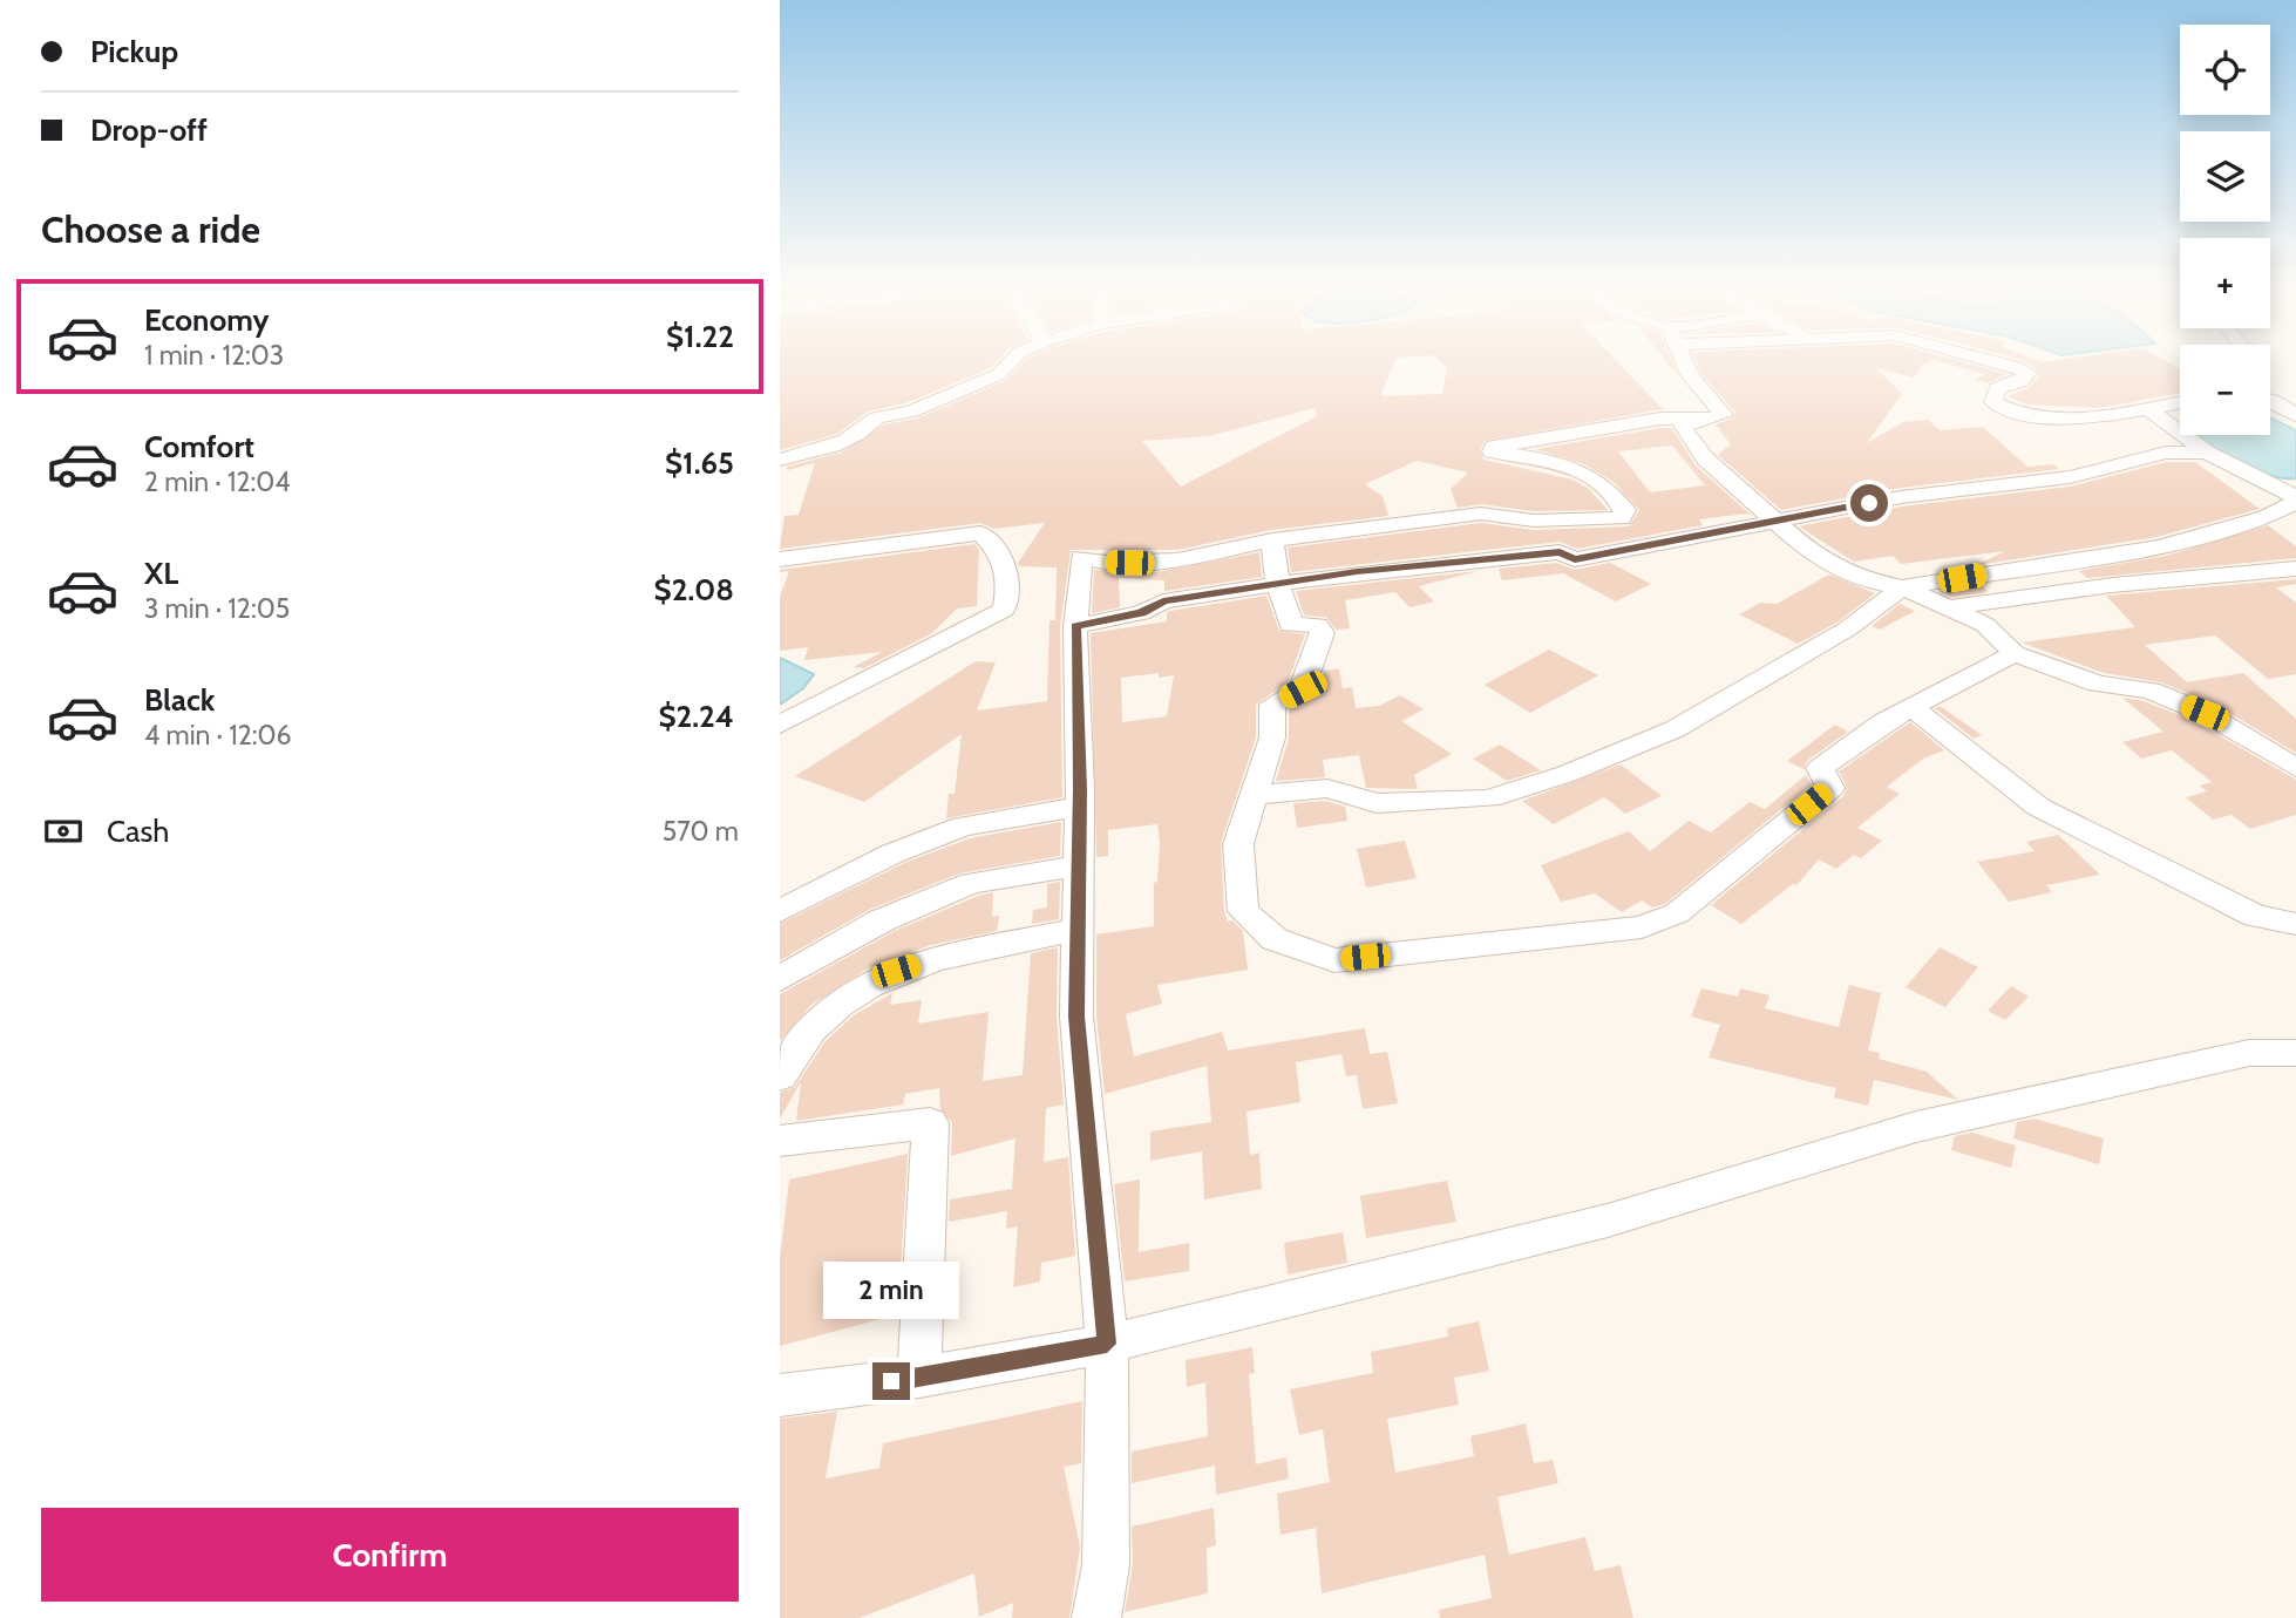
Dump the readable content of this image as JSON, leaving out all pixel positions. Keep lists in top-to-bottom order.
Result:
{
  "page": {
    "banner": ["Pickup", "Drop-off"],
    "map_buttons": ["+", "−"],
    "heading": "Choose a ride",
    "list": [
      {
        "name": "Economy",
        "note": "1 min · 12:03",
        "value": "$1.22"
      },
      {
        "name": "Comfort",
        "note": "2 min · 12:04",
        "value": "$1.65"
      },
      {
        "name": "XL",
        "note": "3 min · 12:05",
        "value": "$2.08"
      },
      {
        "name": "Black",
        "note": "4 min · 12:06",
        "value": "$2.24"
      }
    ],
    "pay": ["Cash", "570 m"],
    "bubble": "2 min",
    "buttons": "Confirm"
  }
}
